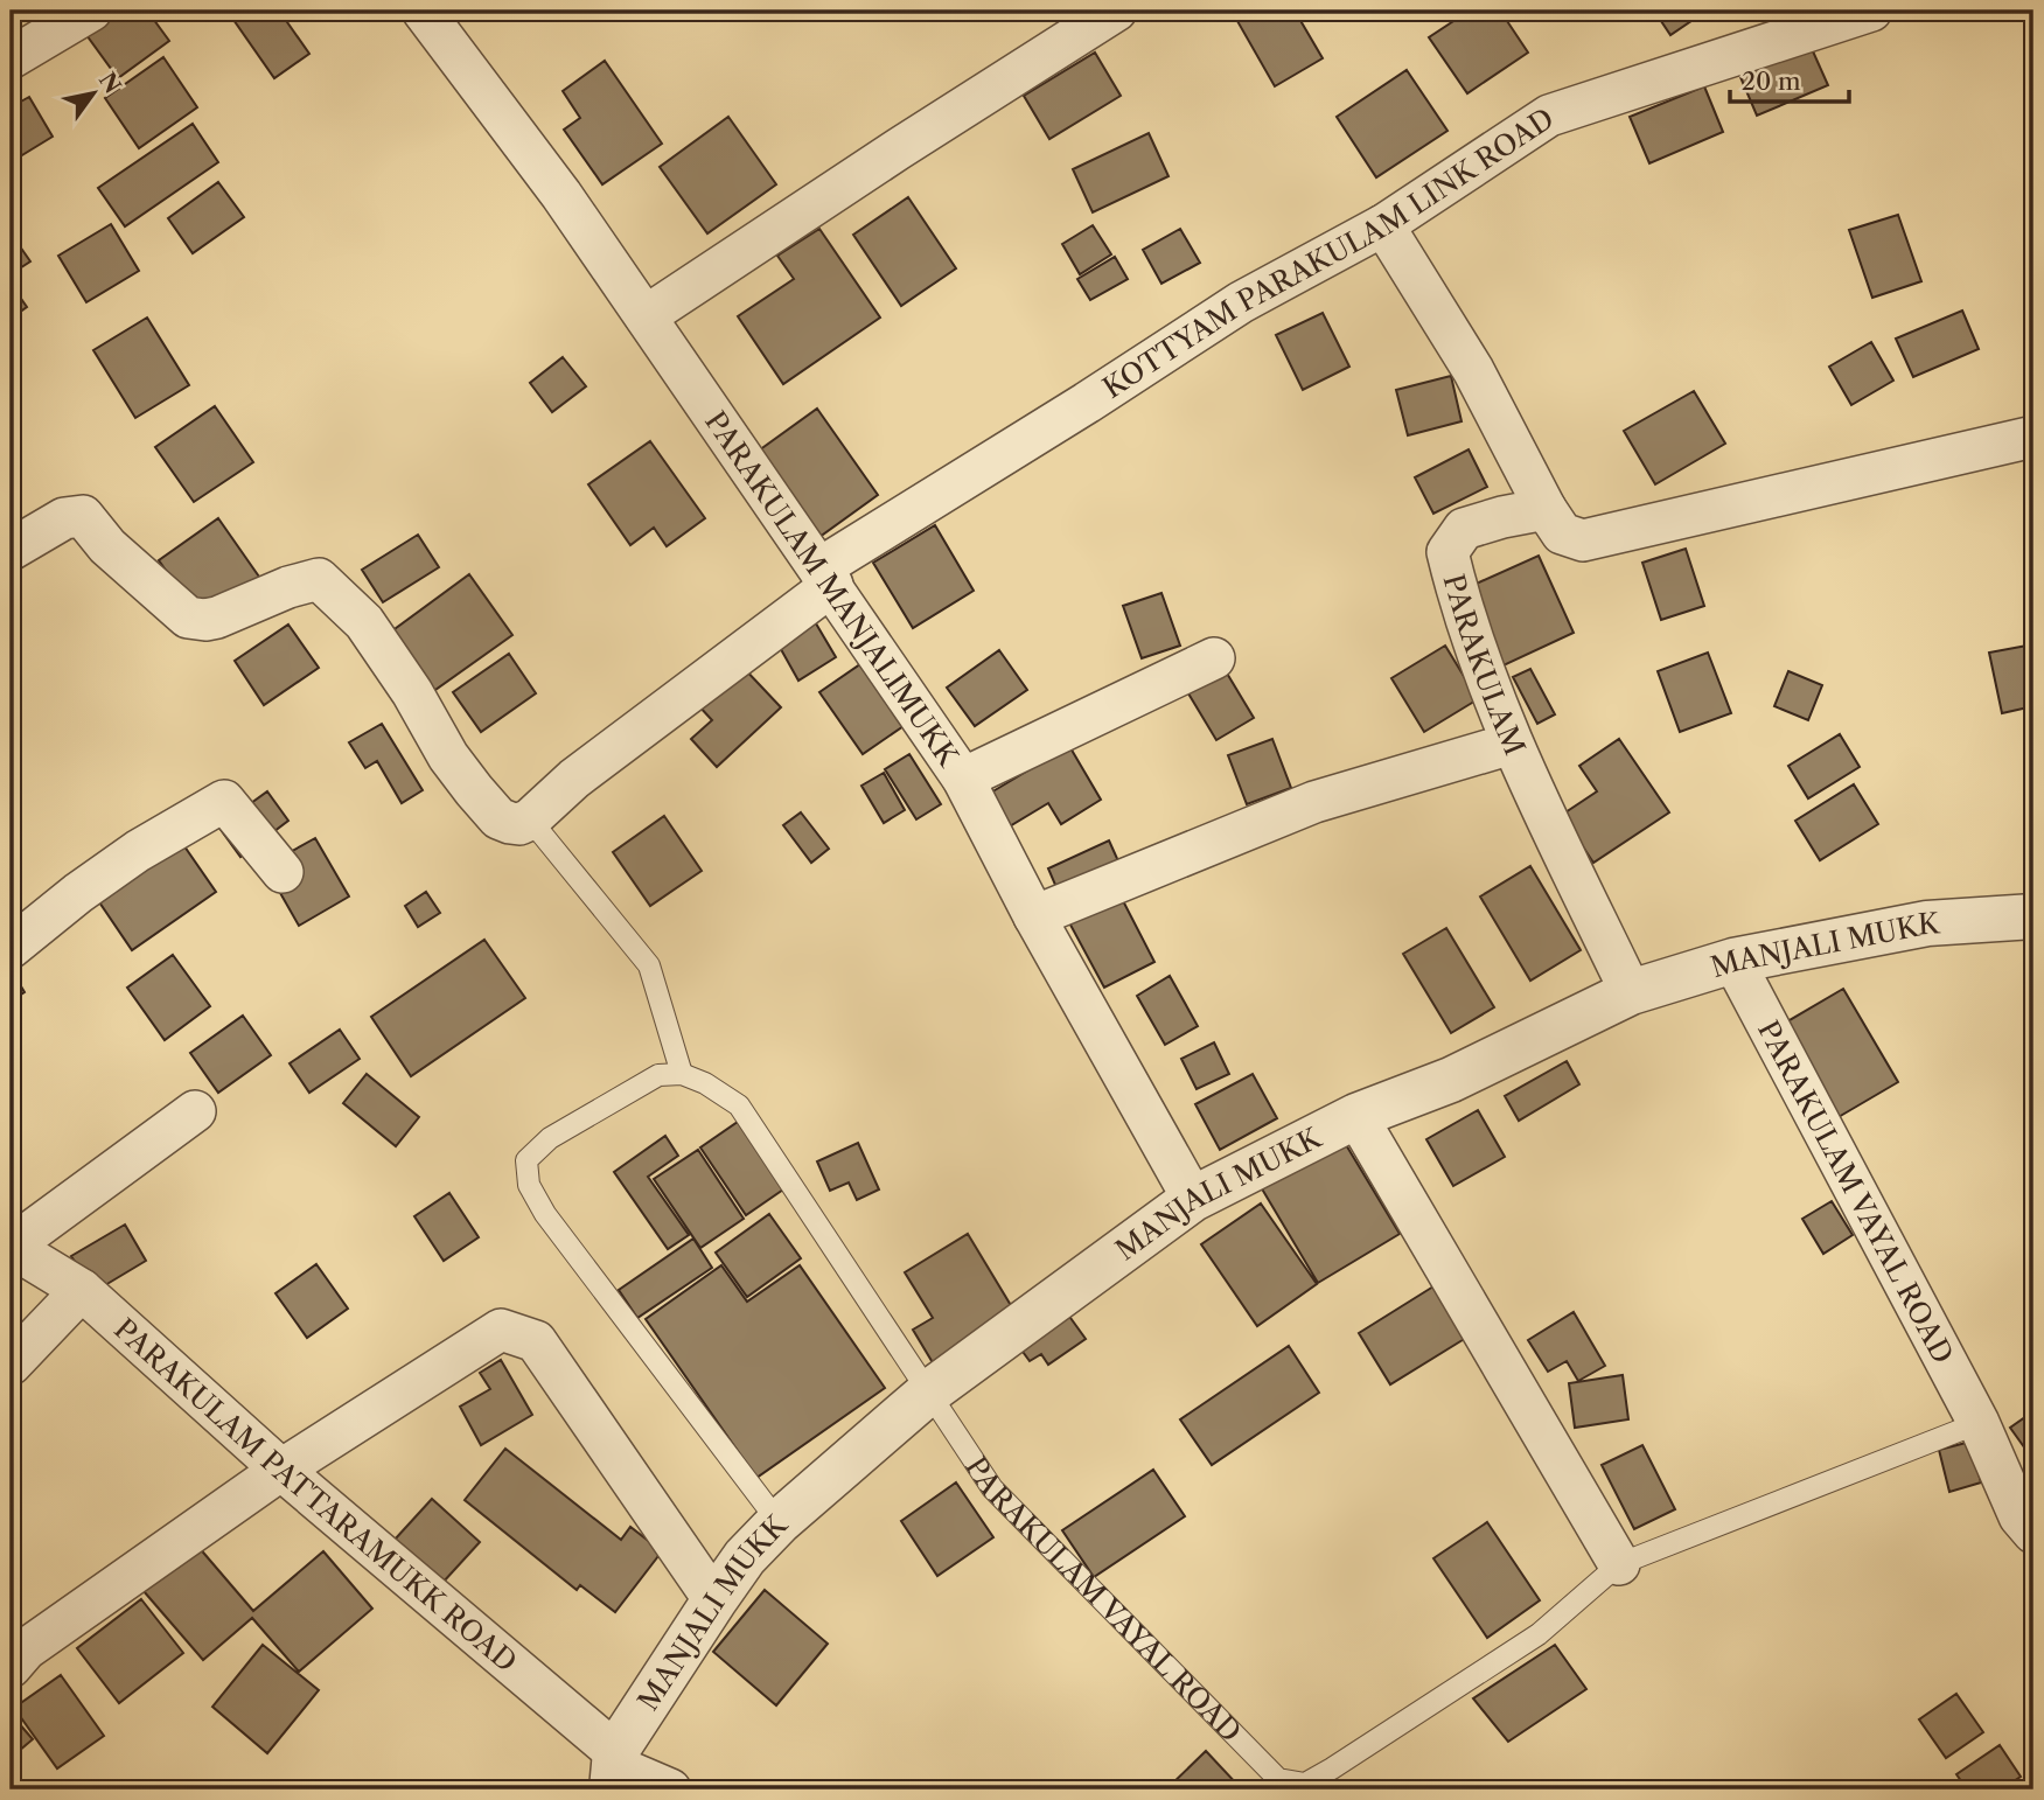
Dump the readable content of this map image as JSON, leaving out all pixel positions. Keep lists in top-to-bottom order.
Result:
{
  "streets": {
    "street": [
      "KOTTYAM PARAKULAM LINK ROAD",
      "PARAKULAM MANJALIMUKK",
      "PARAKULAM",
      "MANJALI MUKK",
      "PARAKULAM VAYAL ROAD",
      "PARAKULAM PATTARAMUKK ROAD"
    ]
  },
  "crossings": [
    ["KOTTYAM PARAKULAM LINK ROAD", "PARAKULAM MANJALIMUKK"],
    ["PARAKULAM MANJALIMUKK", "MANJALI MUKK"],
    ["PARAKULAM", "MANJALI MUKK"],
    ["MANJALI MUKK", "PARAKULAM VAYAL ROAD"],
    ["MANJALI MUKK", "PARAKULAM PATTARAMUKK ROAD"]
  ],
  "scale_bar": "20 m",
  "north": "top right"
}
